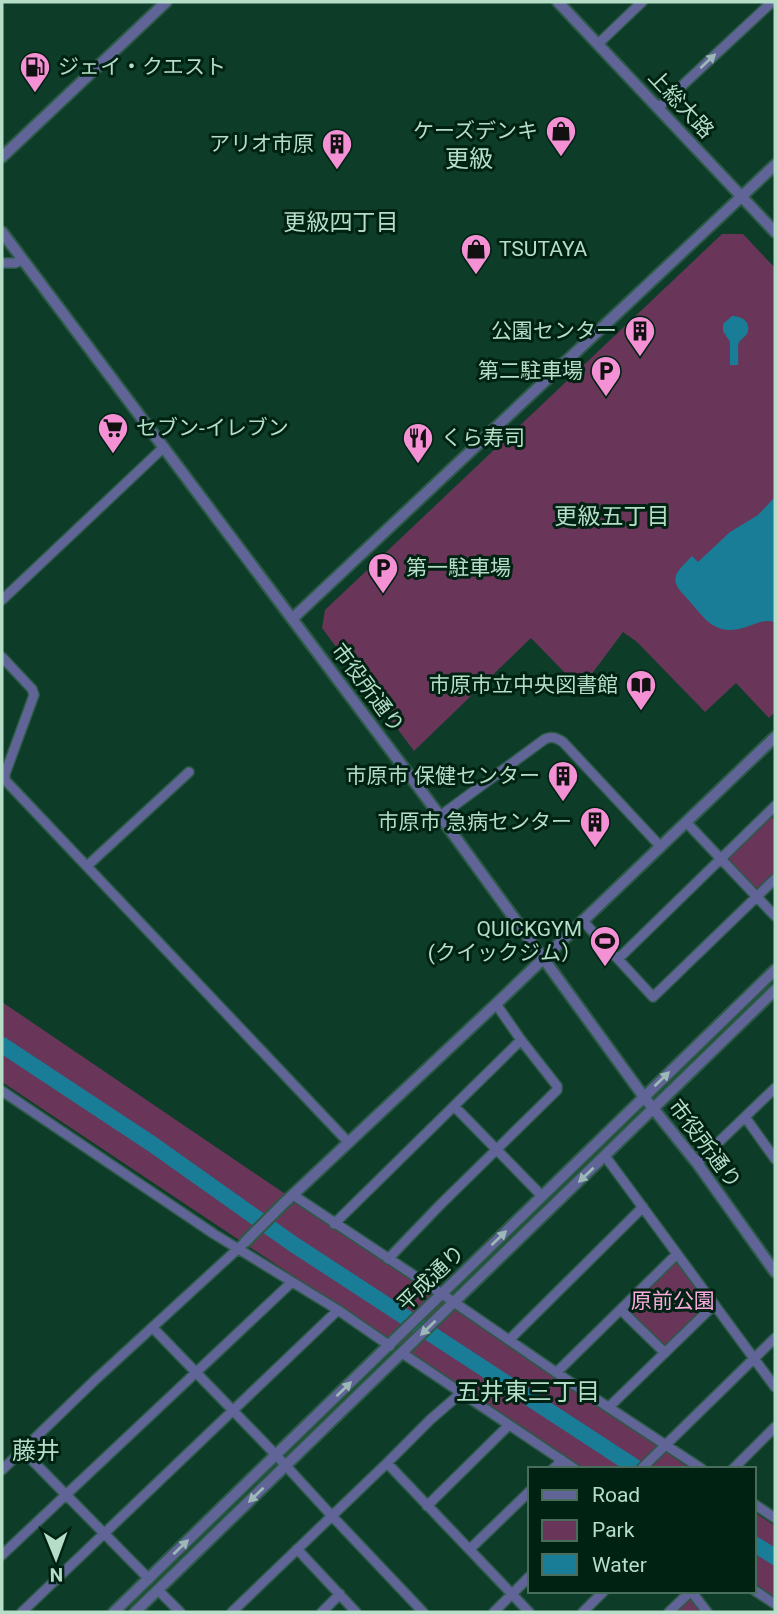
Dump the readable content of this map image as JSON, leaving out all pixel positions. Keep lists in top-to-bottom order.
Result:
{
  "streets": {
    "street": ["上総大路", "市役所通り", "平成通り"]
  },
  "crossings": [
    ["市役所通り", "平成通り"]
  ],
  "districts": [
    "更級",
    "更級四丁目",
    "更級五丁目",
    "五井東三丁目",
    "藤井"
  ],
  "parks": ["原前公園"],
  "places": {
    "fuel station": ["ジェイ・クエスト"],
    "shop": ["ケーズデンキ", "TSUTAYA"],
    "building": [
      "アリオ市原",
      "公園センター",
      "市原市 保健センター",
      "市原市 急病センター"
    ],
    "parking": ["第二駐車場", "第一駐車場"],
    "supermarket": ["セブン-イレブン"],
    "restaurant": ["くら寿司"],
    "library": ["市原市立中央図書館"],
    "sports": ["QUICKGYM (クイックジム）"]
  },
  "legend": ["Road", "Park", "Water"],
  "north": "bottom"
}
